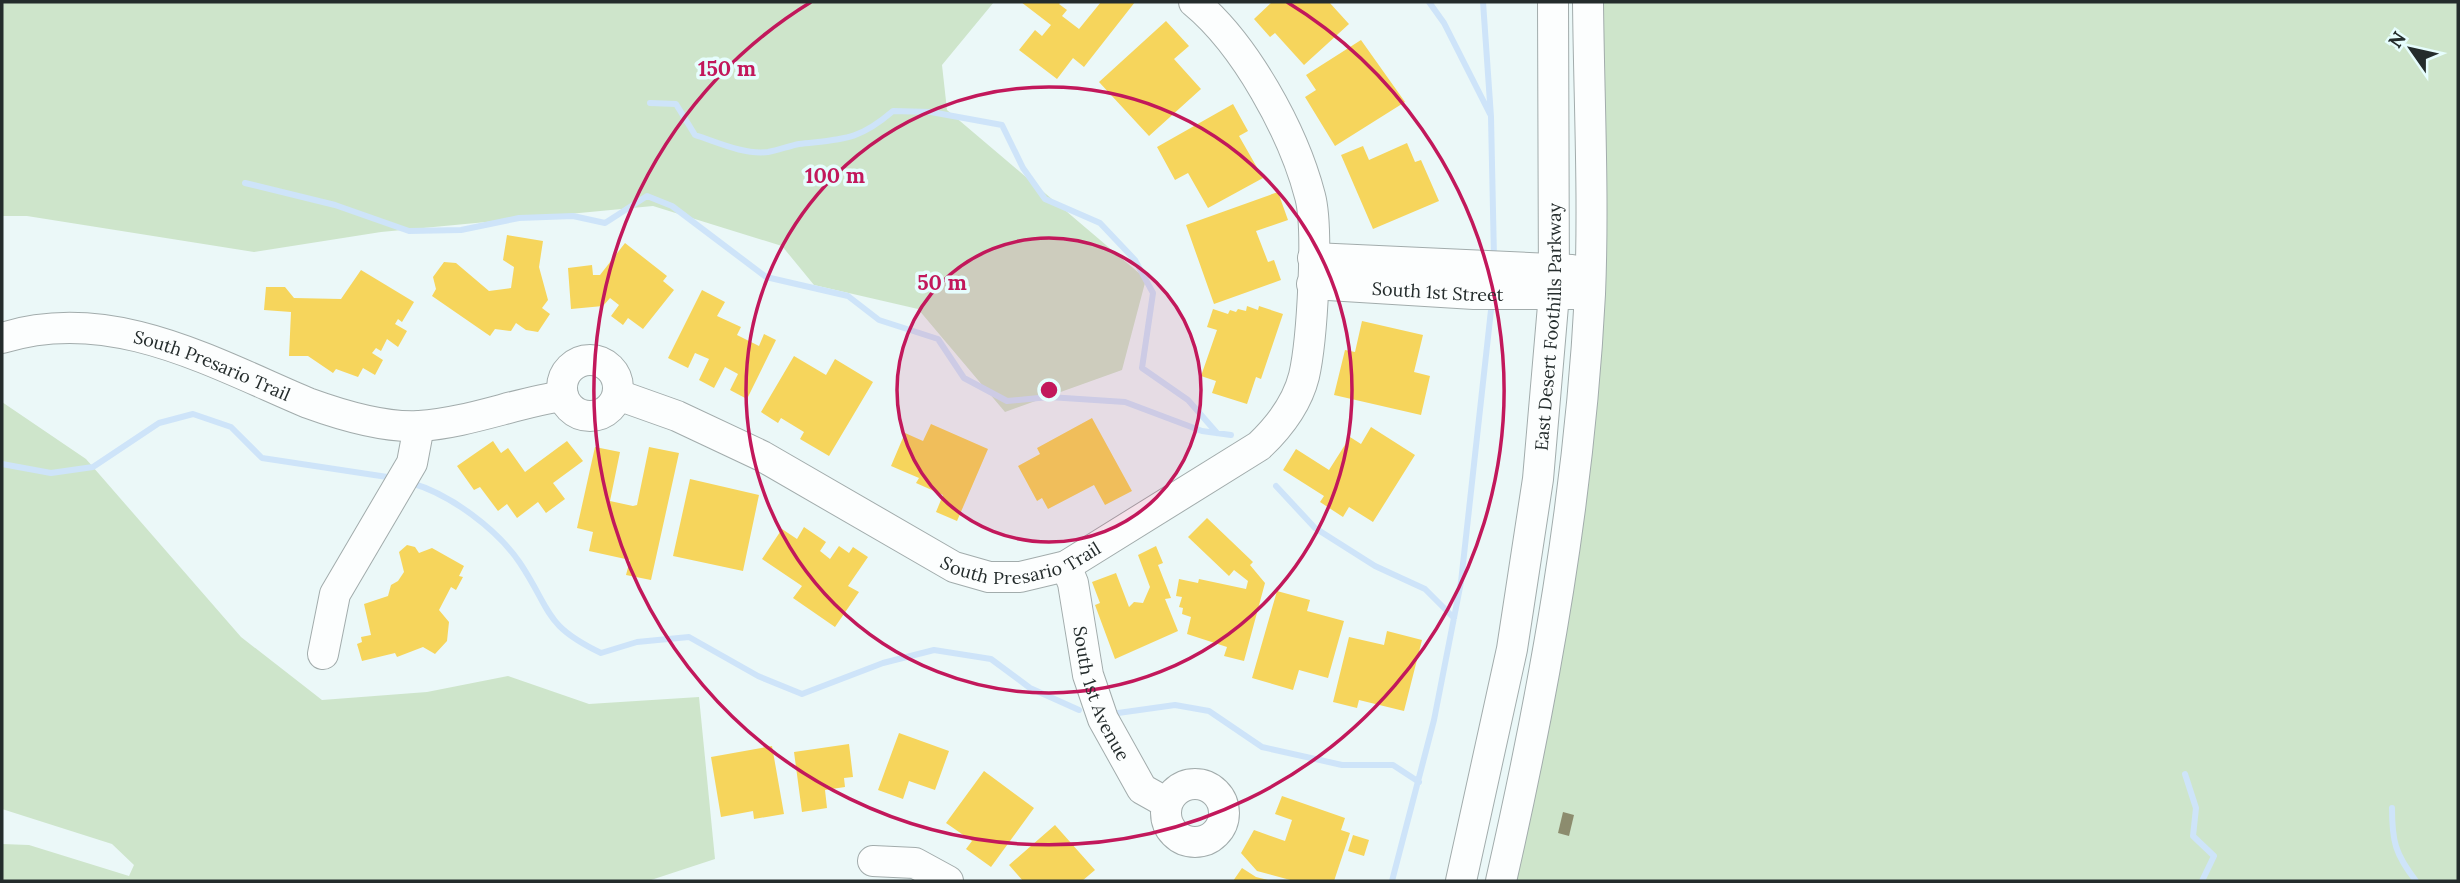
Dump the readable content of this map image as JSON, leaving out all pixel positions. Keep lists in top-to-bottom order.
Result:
{
  "streets": {
    "street": [
      "South 1st Street",
      "East Desert Foothills Parkway",
      "South Presario Trail",
      "South 1st Avenue"
    ]
  },
  "crossings": [
    ["South 1st Street", "East Desert Foothills Parkway"],
    ["South 1st Street", "South Presario Trail"],
    ["South Presario Trail", "South 1st Avenue"]
  ],
  "north": "top left",
  "rings": ["150 m", "100 m", "50 m"]
}
